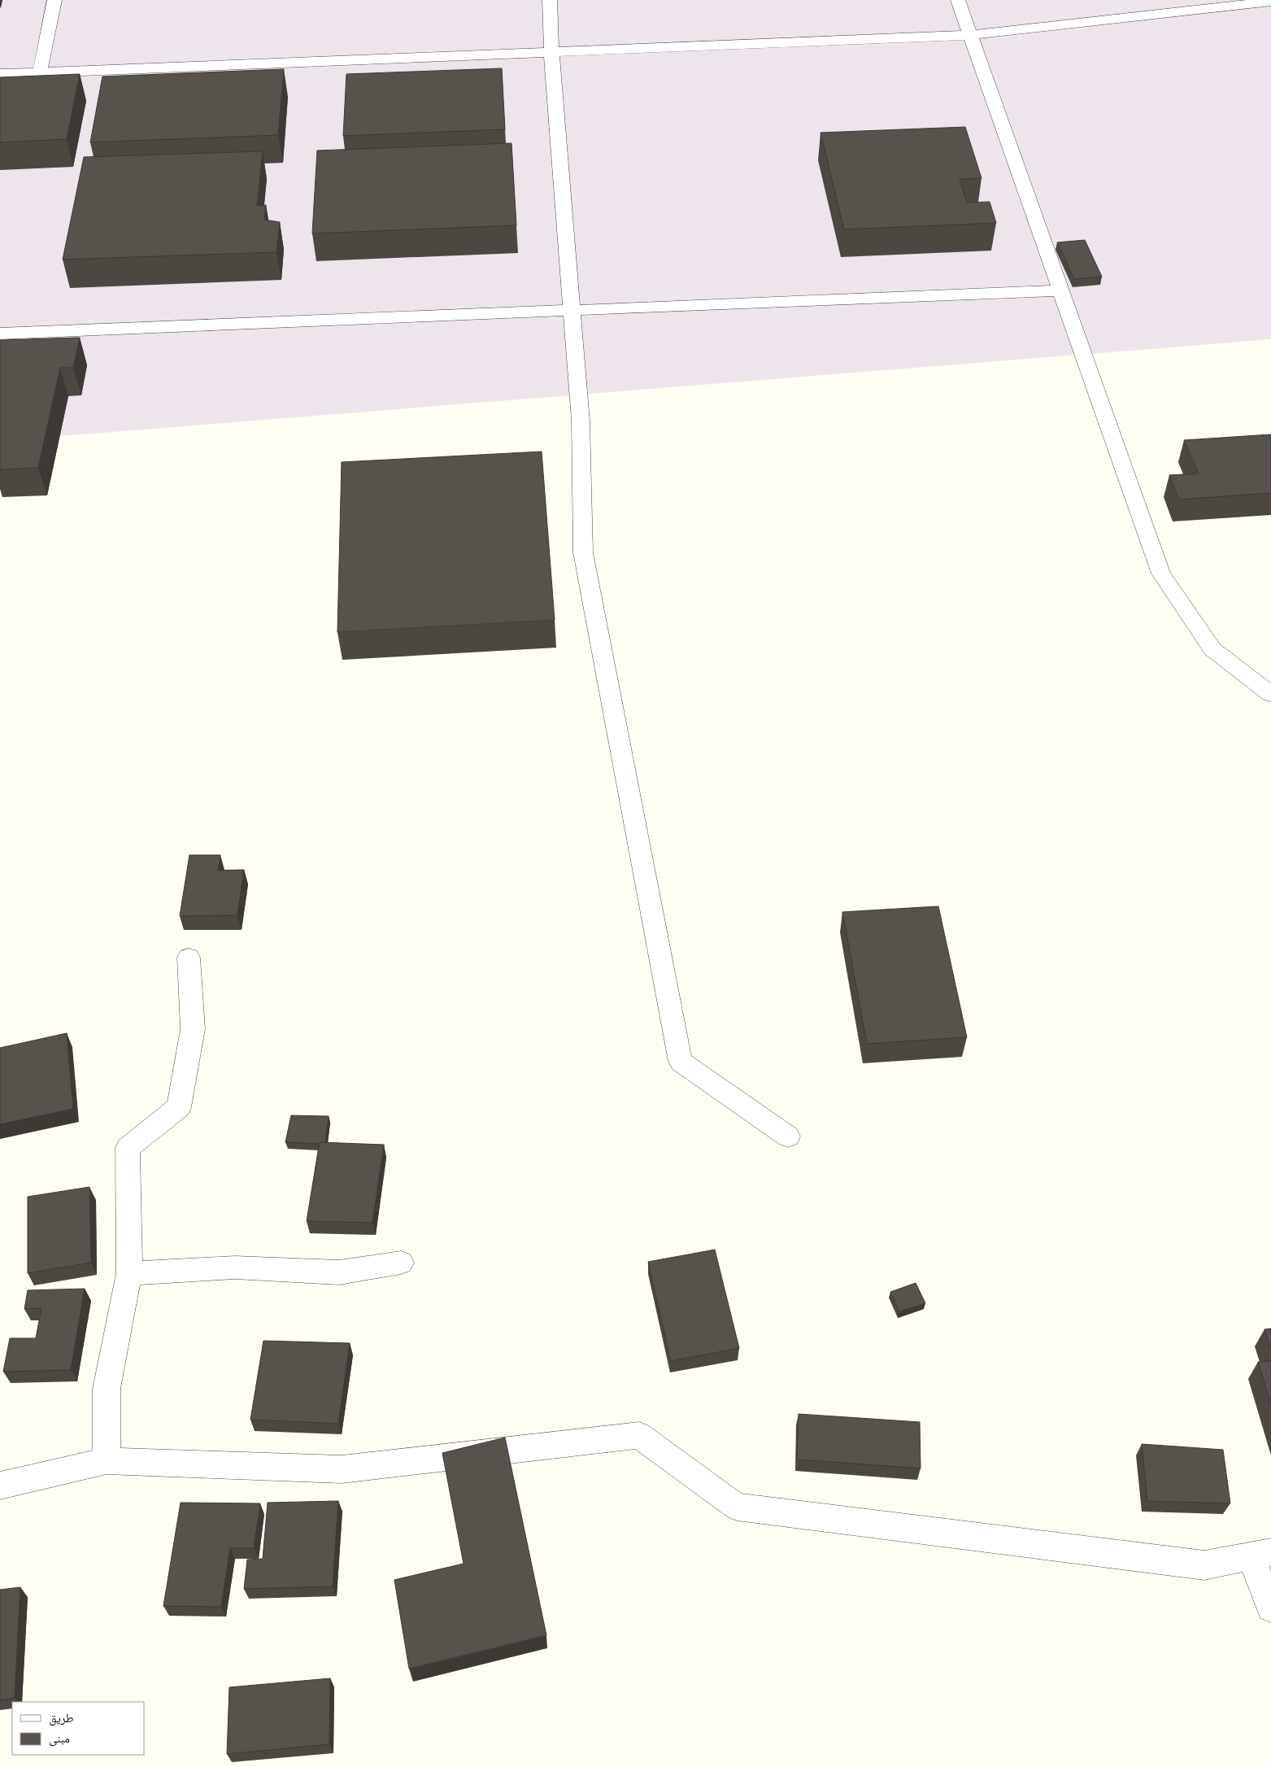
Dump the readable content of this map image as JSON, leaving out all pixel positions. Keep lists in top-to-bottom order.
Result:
{
  "legend": ["طريق", "مبنى"]
}
